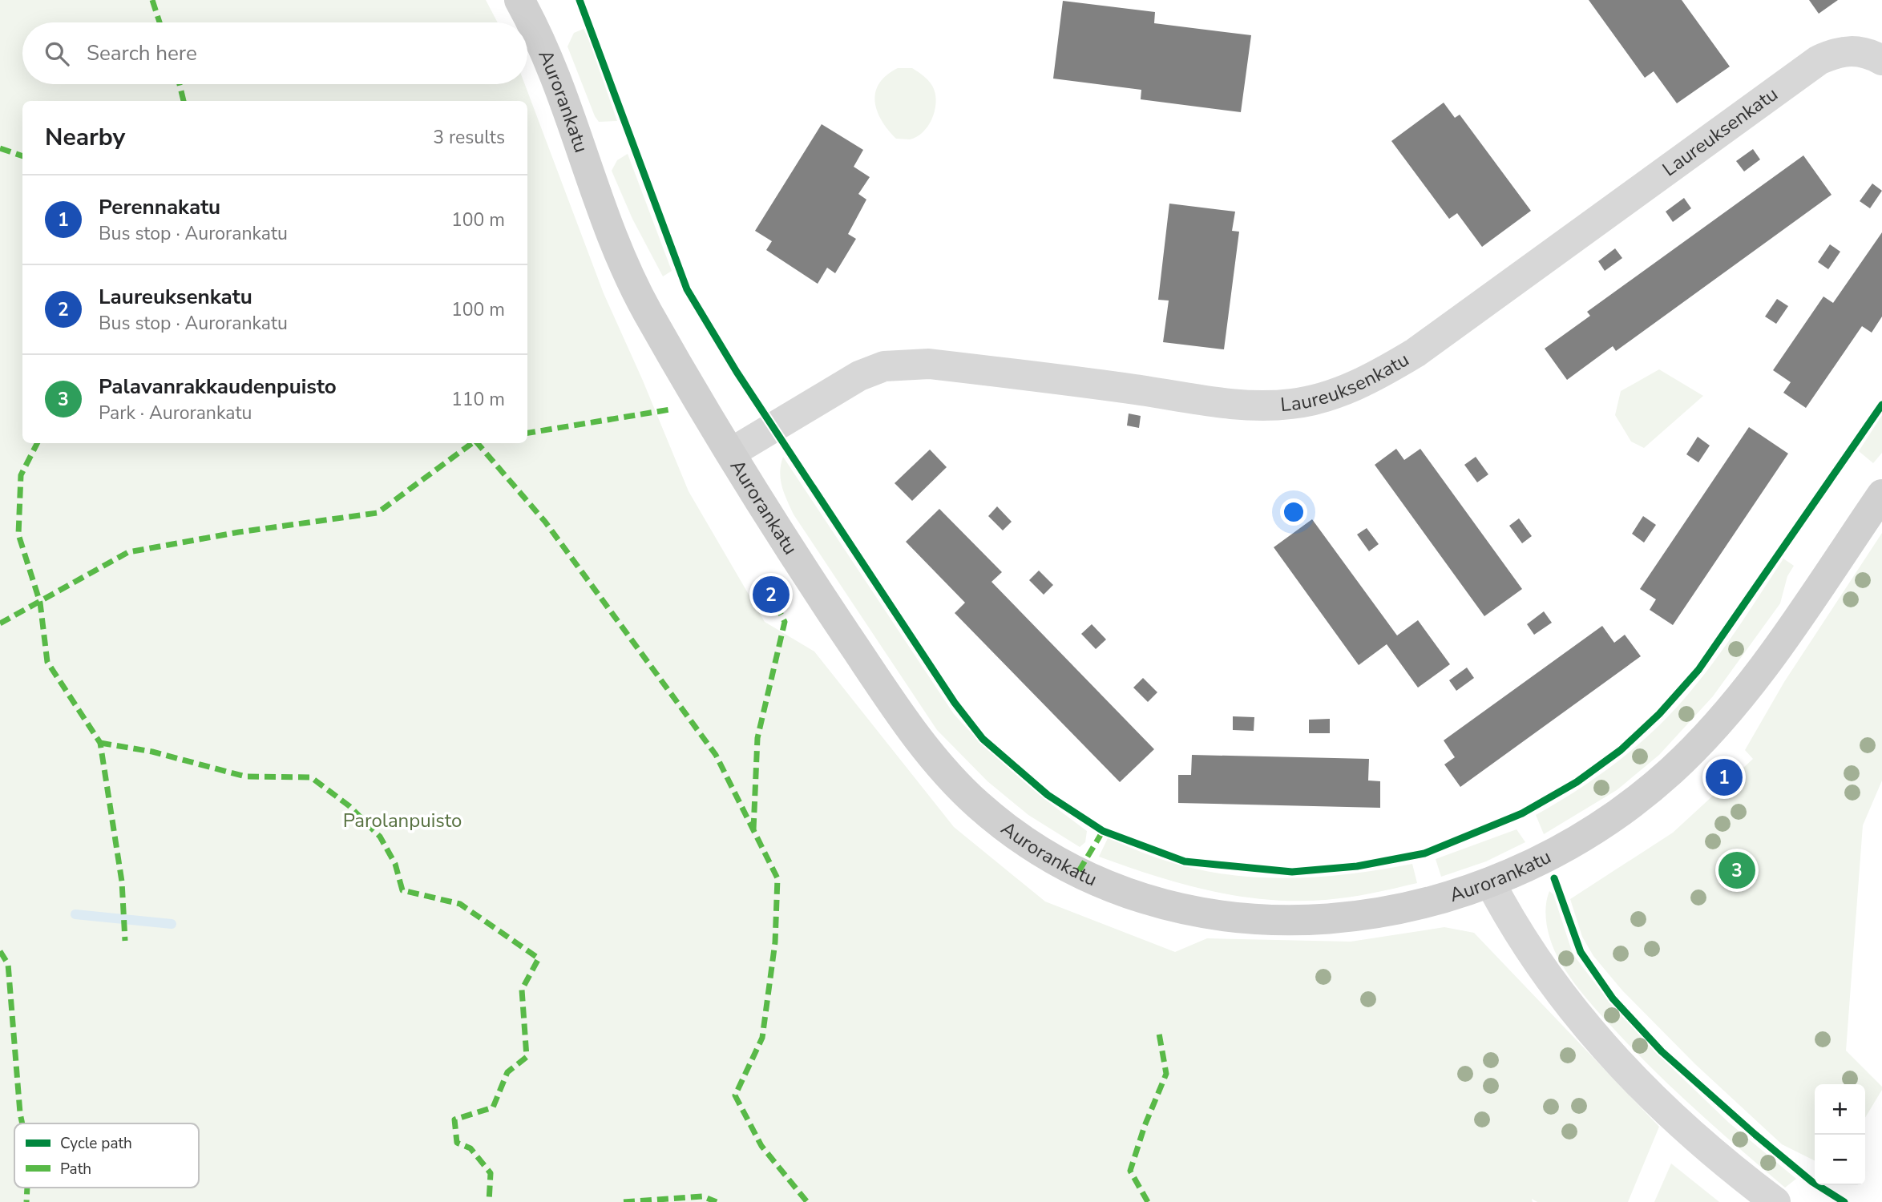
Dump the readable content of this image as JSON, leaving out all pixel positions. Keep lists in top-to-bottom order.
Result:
{
  "streets": {
    "street": ["Aurorankatu", "Laureuksenkatu"]
  },
  "crossings": [
    ["Aurorankatu", "Laureuksenkatu"]
  ],
  "parks": ["Parolanpuisto"],
  "legend": ["Cycle path", "Path"],
  "page": {
    "search": "Search here",
    "heading": ["Nearby", "3 results"],
    "list": [
      {
        "mark": "1",
        "name": "Perennakatu",
        "note": "Bus stop · Aurorankatu",
        "value": "100 m"
      },
      {
        "mark": "2",
        "name": "Laureuksenkatu",
        "note": "Bus stop · Aurorankatu",
        "value": "100 m"
      },
      {
        "mark": "3",
        "name": "Palavanrakkaudenpuisto",
        "note": "Park · Aurorankatu",
        "value": "110 m"
      }
    ],
    "pins": ["2", "1", "3"],
    "map_buttons": ["+", "−"]
  }
}
